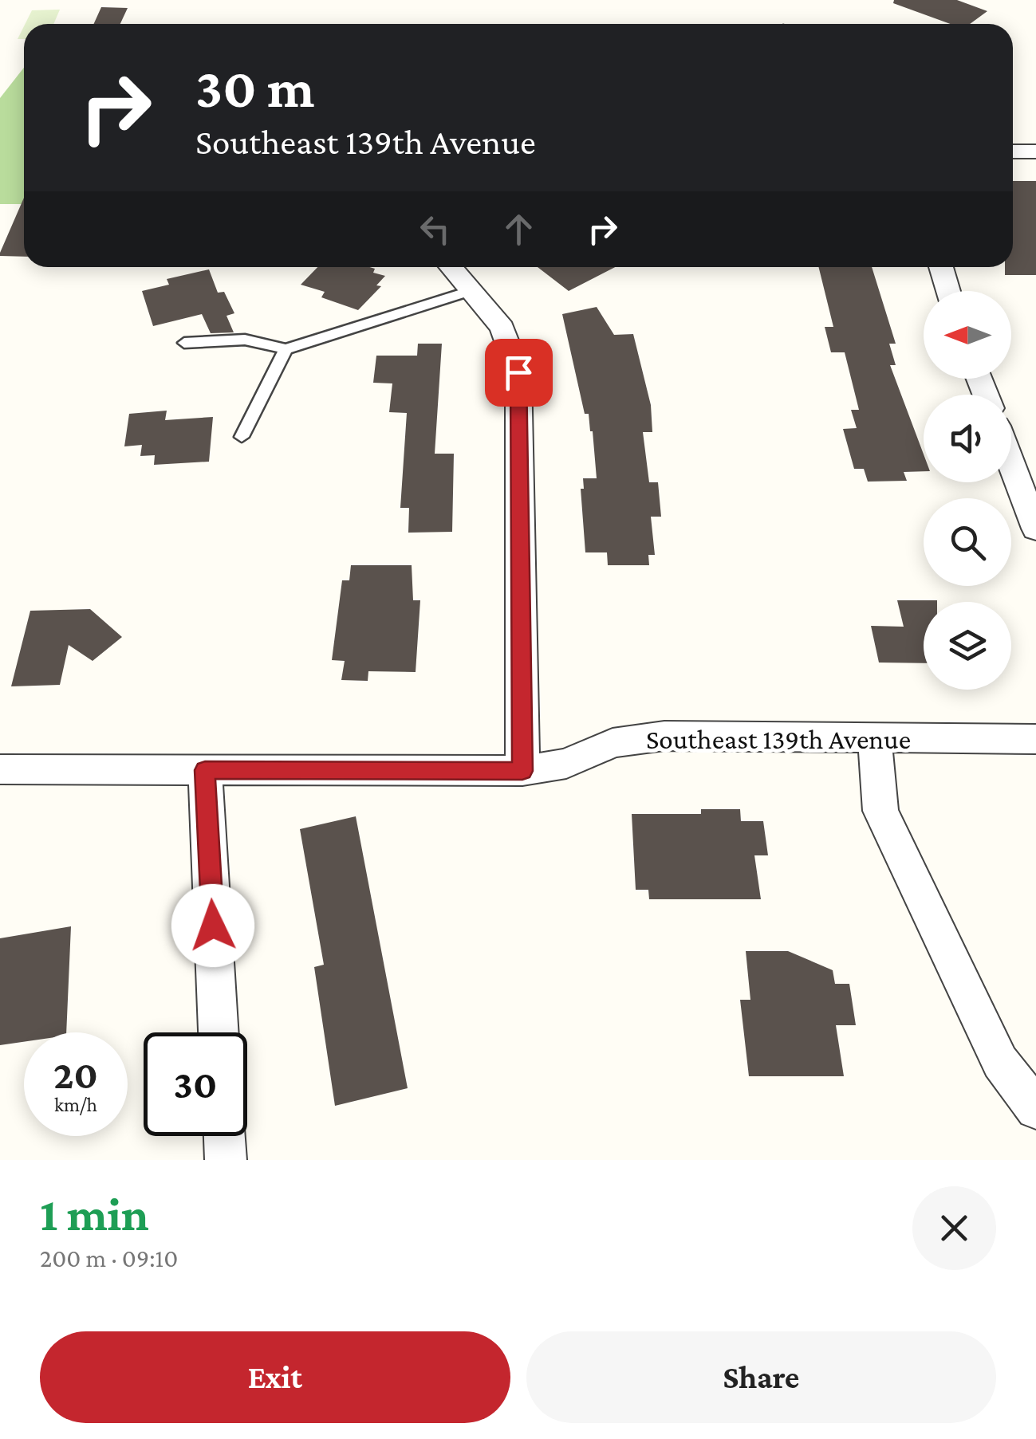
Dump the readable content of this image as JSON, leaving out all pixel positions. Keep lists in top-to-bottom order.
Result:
{
  "streets": {
    "street": ["Southeast 139th Avenue"]
  },
  "north": "left",
  "page": {
    "turn": ["30 m", "Southeast 139th Avenue"],
    "speed": "20 km/h",
    "limit": "30",
    "heading": ["1 min", "200 m · 09:10"],
    "buttons": ["Exit", "Share"]
  }
}
